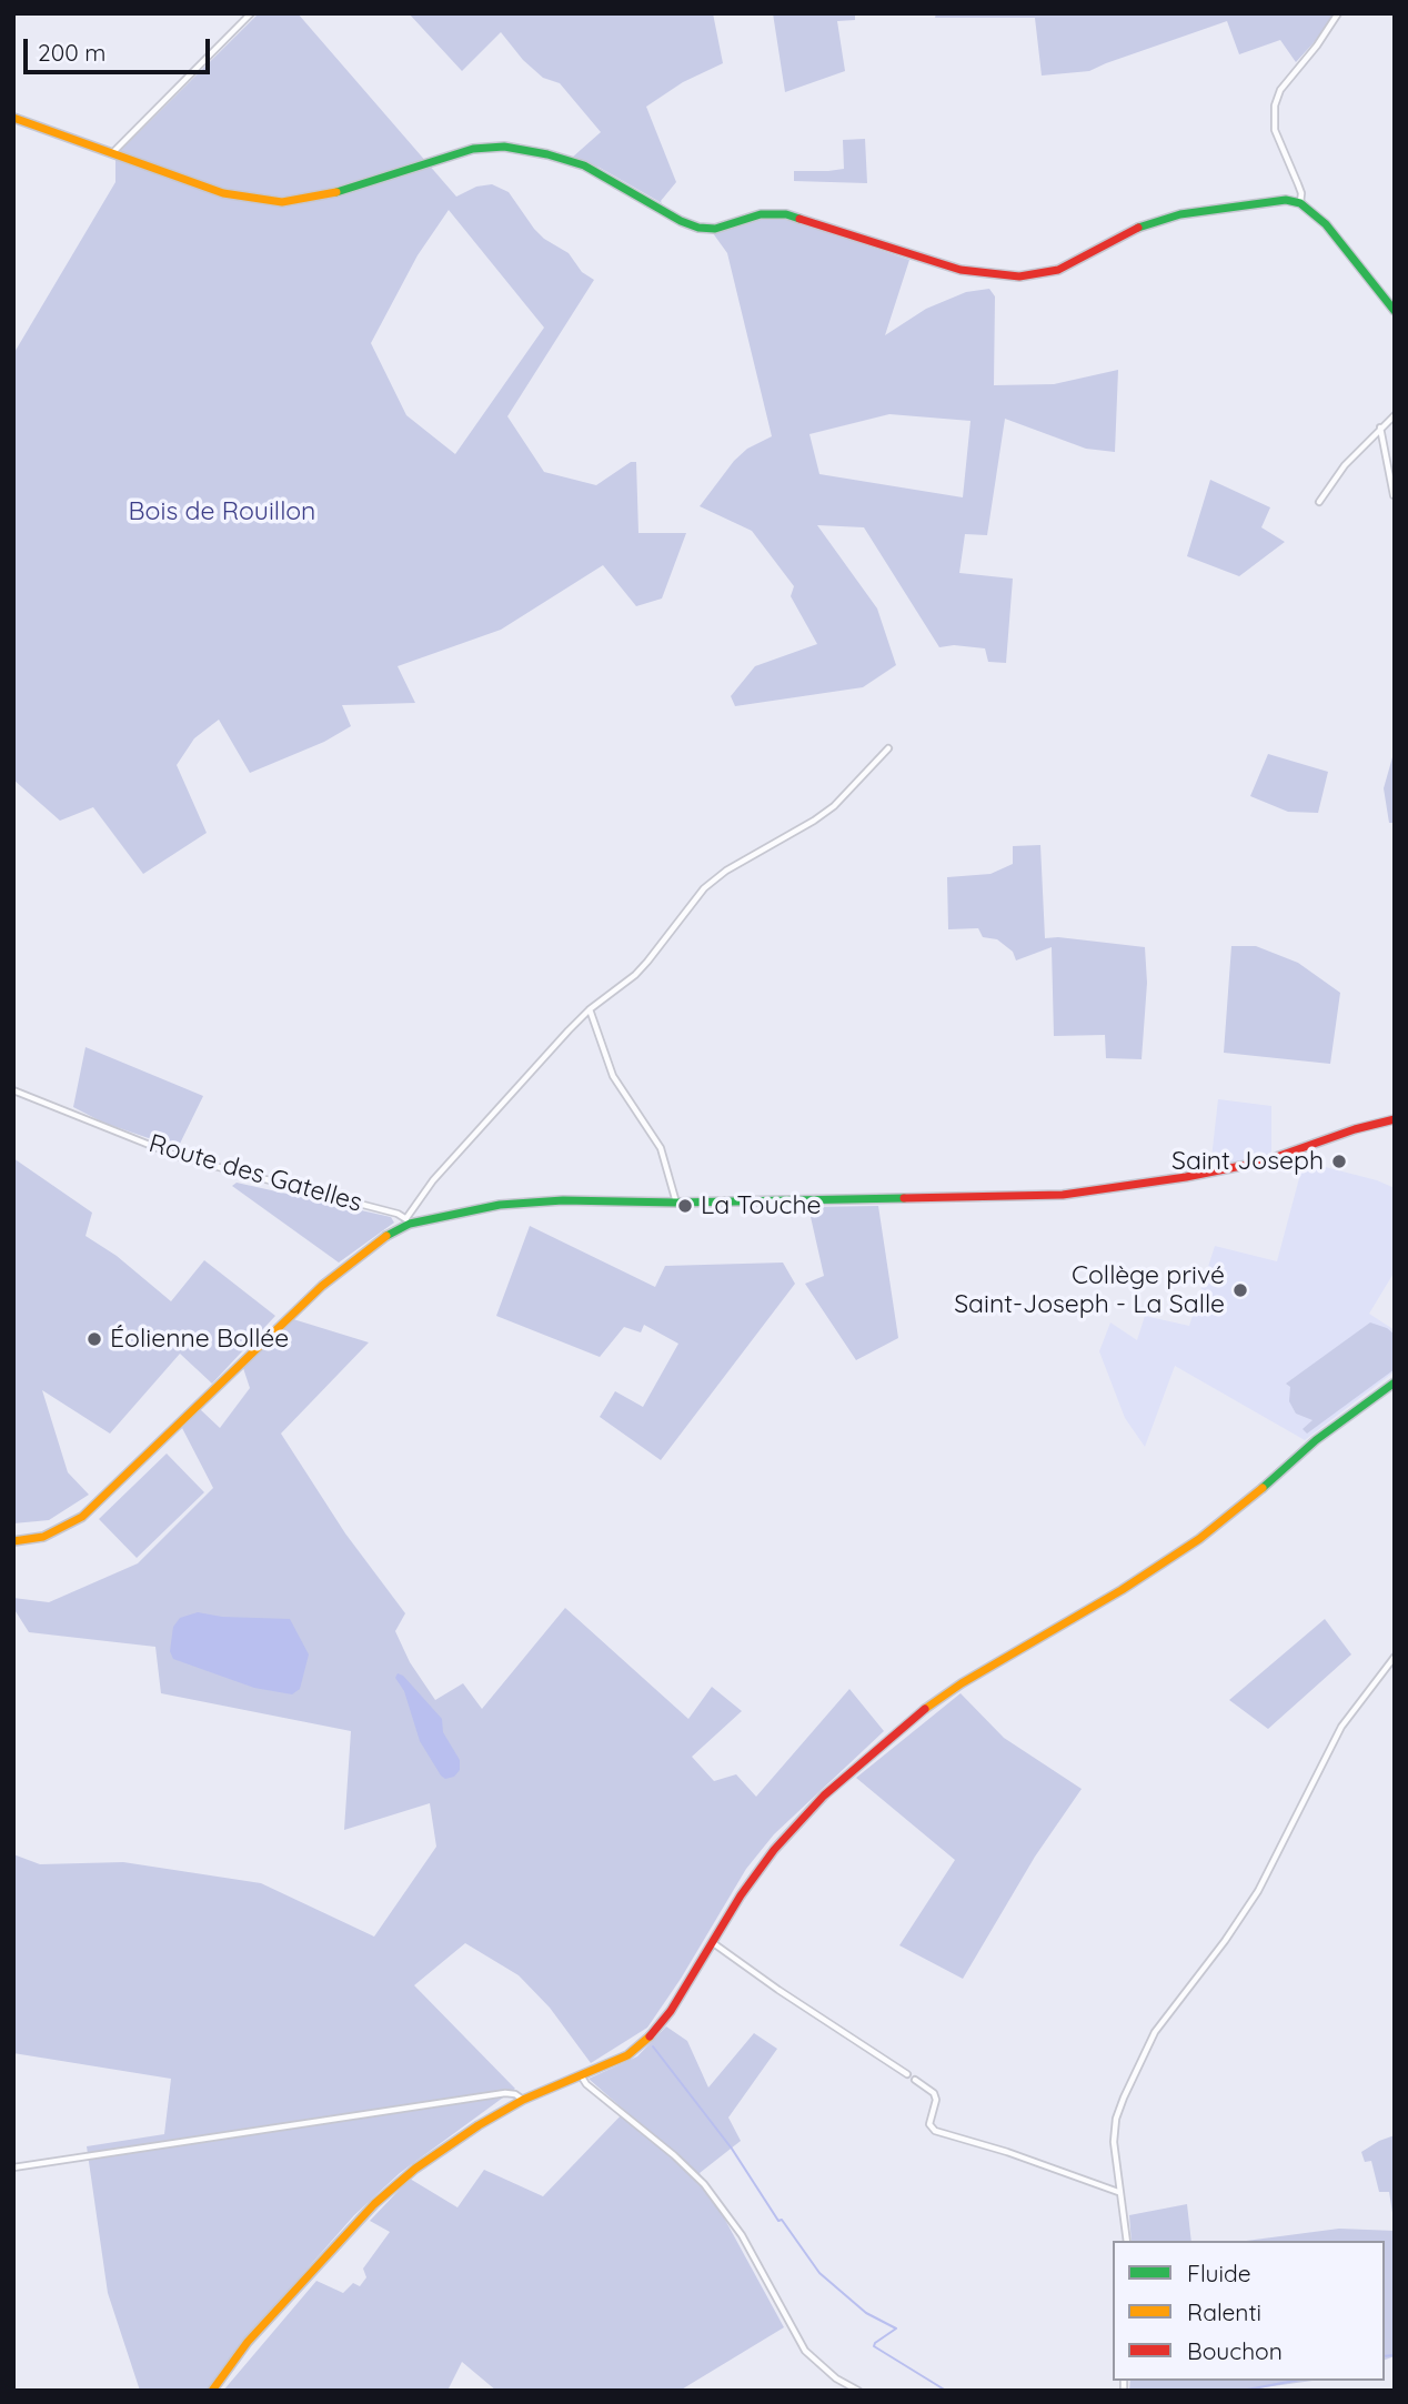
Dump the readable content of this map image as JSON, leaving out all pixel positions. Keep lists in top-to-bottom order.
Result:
{
  "streets": {
    "street": ["Route des Gatelles"]
  },
  "parks": ["Bois de Rouillon"],
  "places": [
    "Saint Joseph",
    "La Touche",
    "Collège privé Saint-Joseph - La Salle",
    "Éolienne Bollée"
  ],
  "legend": ["Fluide", "Ralenti", "Bouchon"],
  "scale_bar": "200 m"
}
